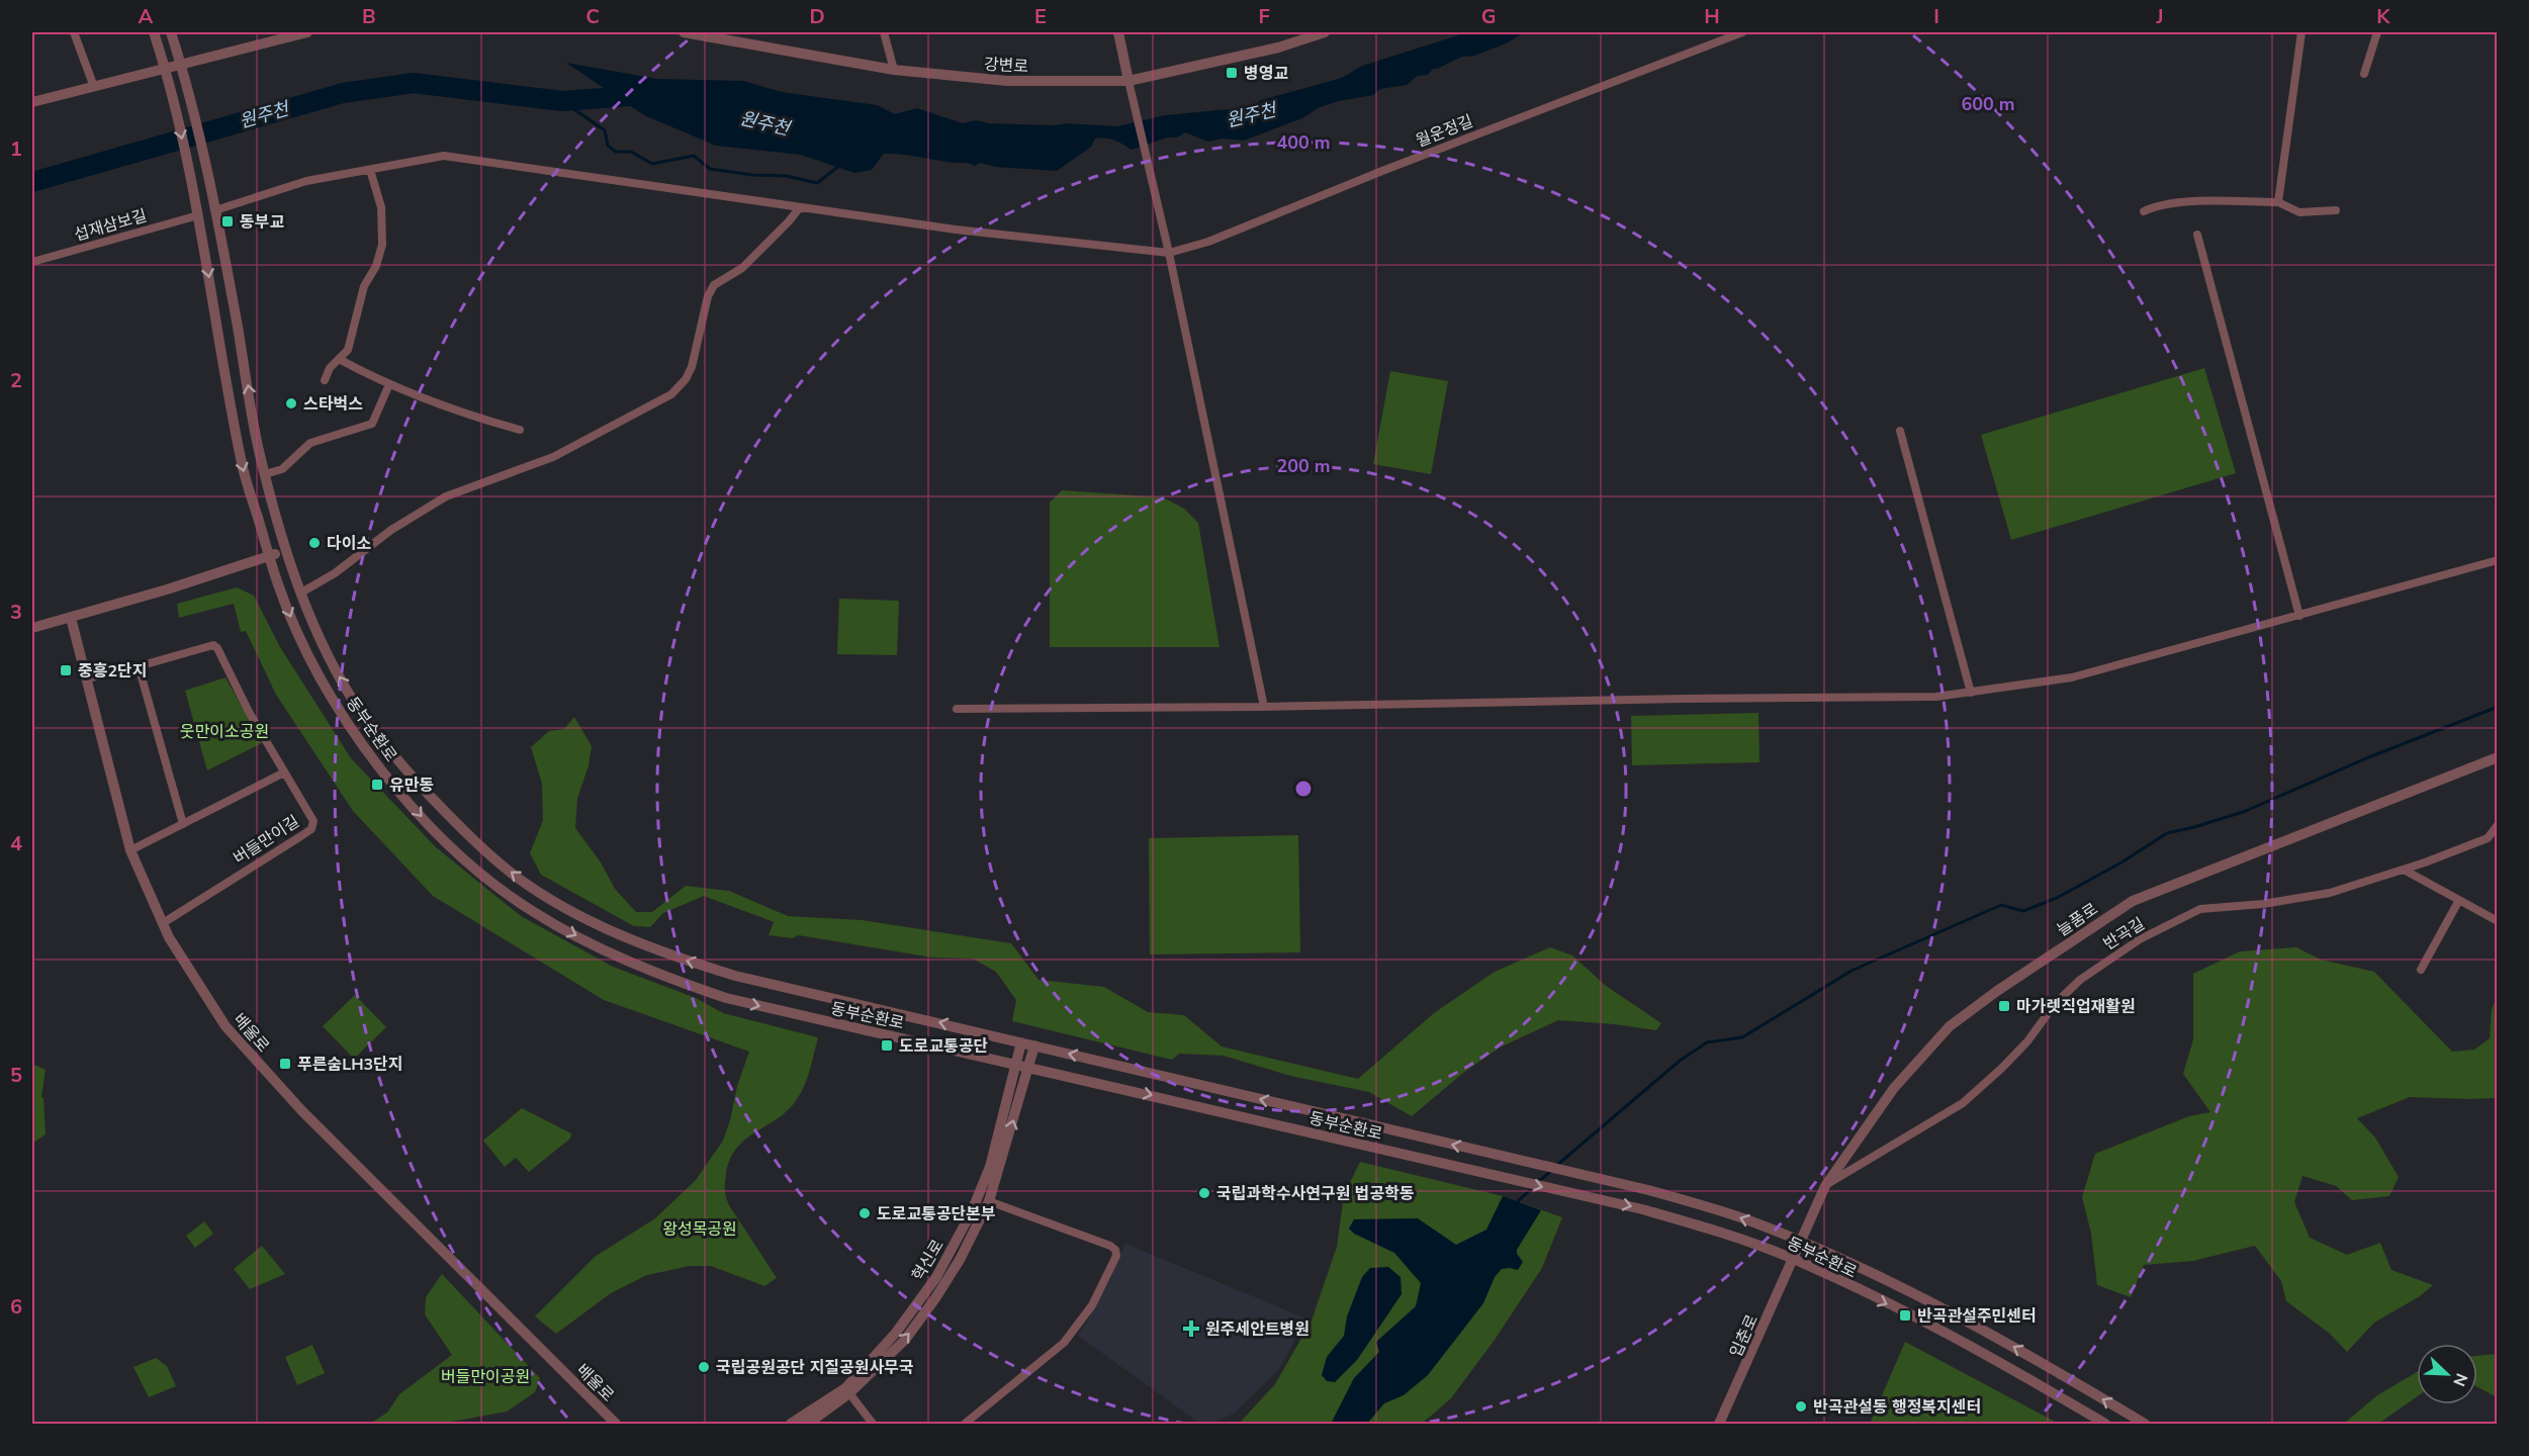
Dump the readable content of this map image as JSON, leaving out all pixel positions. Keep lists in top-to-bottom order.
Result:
{
  "streets": {
    "street": [
      "강변로",
      "월운정길",
      "섭재삼보길",
      "동부순환로",
      "버들만이길",
      "늘품로",
      "반곡길",
      "배울로",
      "혁신로",
      "입춘로"
    ]
  },
  "crossings": [
    ["섭재삼보길", "동부순환로"],
    ["동부순환로", "늘품로"],
    ["동부순환로", "혁신로"],
    ["동부순환로", "입춘로"],
    ["버들만이길", "배울로"],
    ["늘품로", "반곡길"],
    ["늘품로", "입춘로"]
  ],
  "water": ["원주천"],
  "parks": ["웃만이소공원", "왕성목공원", "버들만이공원"],
  "places": {
    "transit": [
      "병영교",
      "동부교",
      "중흥2단지",
      "유만동",
      "마가렛직업재활원",
      "도로교통공단",
      "푸른숨LH3단지",
      "반곡관설주민센터"
    ],
    "other": [
      "스타벅스",
      "다이소",
      "국립과학수사연구원 법공학동",
      "도로교통공단본부",
      "국립공원공단 지질공원사무국",
      "반곡관설동 행정복지센터"
    ],
    "health": ["원주세안트병원"]
  },
  "north": "bottom right",
  "grid": {
    "columns": [
      "A",
      "B",
      "C",
      "D",
      "E",
      "F",
      "G",
      "H",
      "I",
      "J",
      "K"
    ],
    "rows": [
      "1",
      "2",
      "3",
      "4",
      "5",
      "6"
    ]
  },
  "rings": ["600 m", "400 m", "200 m"]
}
